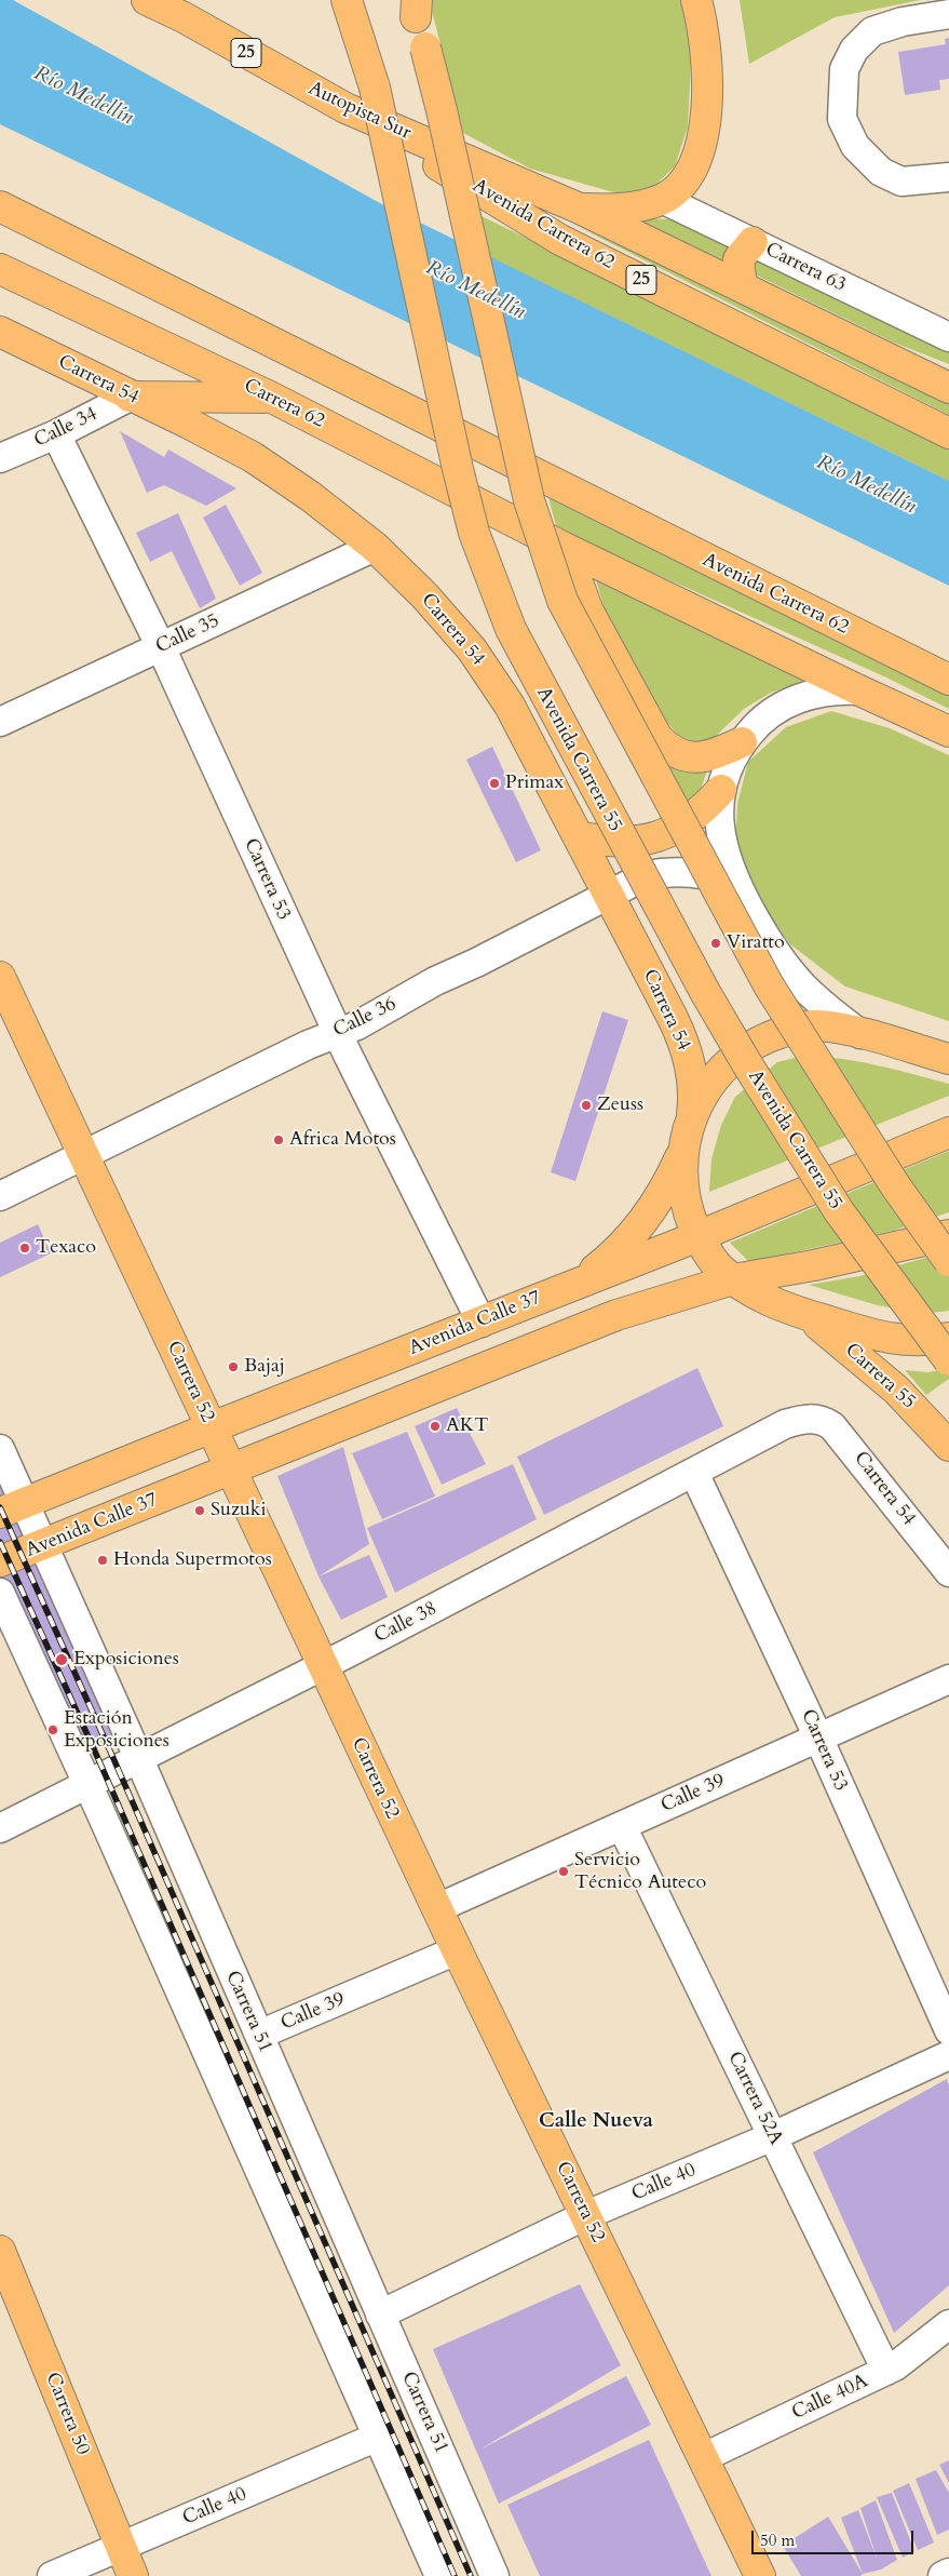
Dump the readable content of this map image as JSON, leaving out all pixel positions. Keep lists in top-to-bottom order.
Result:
{
  "streets": {
    "main road": [
      "25",
      "Autopista Sur",
      "Avenida Carrera 62",
      "Carrera 54",
      "Carrera 62",
      "Avenida Carrera 55",
      "Avenida Calle 37",
      "Carrera 55",
      "Carrera 52",
      "Carrera 50"
    ],
    "street": [
      "Carrera 63",
      "Calle 34",
      "Calle 35",
      "Carrera 53",
      "Calle 36",
      "Calle 38",
      "Calle 39",
      "Carrera 51",
      "Carrera 52A",
      "Calle 40",
      "Calle 40A"
    ]
  },
  "crossings": [
    ["Autopista Sur", "Avenida Carrera 62"],
    ["Carrera 54", "Calle 34"],
    ["Carrera 54", "Calle 35"],
    ["Carrera 54", "Calle 36"],
    ["Carrera 54", "Calle 38"],
    ["Calle 34", "Carrera 53"],
    ["Calle 35", "Carrera 53"],
    ["Carrera 53", "Calle 36"],
    ["Carrera 53", "Avenida Calle 37"],
    ["Carrera 53", "Calle 38"],
    ["Carrera 53", "Calle 39"],
    ["Calle 36", "Carrera 52"],
    ["Avenida Calle 37", "Carrera 52"],
    ["Avenida Calle 37", "Carrera 51"],
    ["Carrera 52", "Calle 38"],
    ["Carrera 52", "Calle 39"],
    ["Carrera 52", "Calle 40"],
    ["Carrera 52", "Calle 40A"],
    ["Calle 38", "Carrera 51"],
    ["Calle 39", "Carrera 51"],
    ["Calle 39", "Carrera 52A"],
    ["Carrera 51", "Calle 40"],
    ["Carrera 52A", "Calle 40"],
    ["Carrera 52A", "Calle 40A"],
    ["Calle 40", "Carrera 50"]
  ],
  "districts": ["Calle Nueva"],
  "water": ["Río Medellín"],
  "places": [
    "Primax",
    "Viratto",
    "Zeuss",
    "Africa Motos",
    "Texaco",
    "Bajaj",
    "AKT",
    "Suzuki",
    "Honda Supermotos",
    "Exposiciones",
    "Estación Exposiciones",
    "Servicio Técnico Auteco"
  ],
  "scale_bar": "50 m"
}
